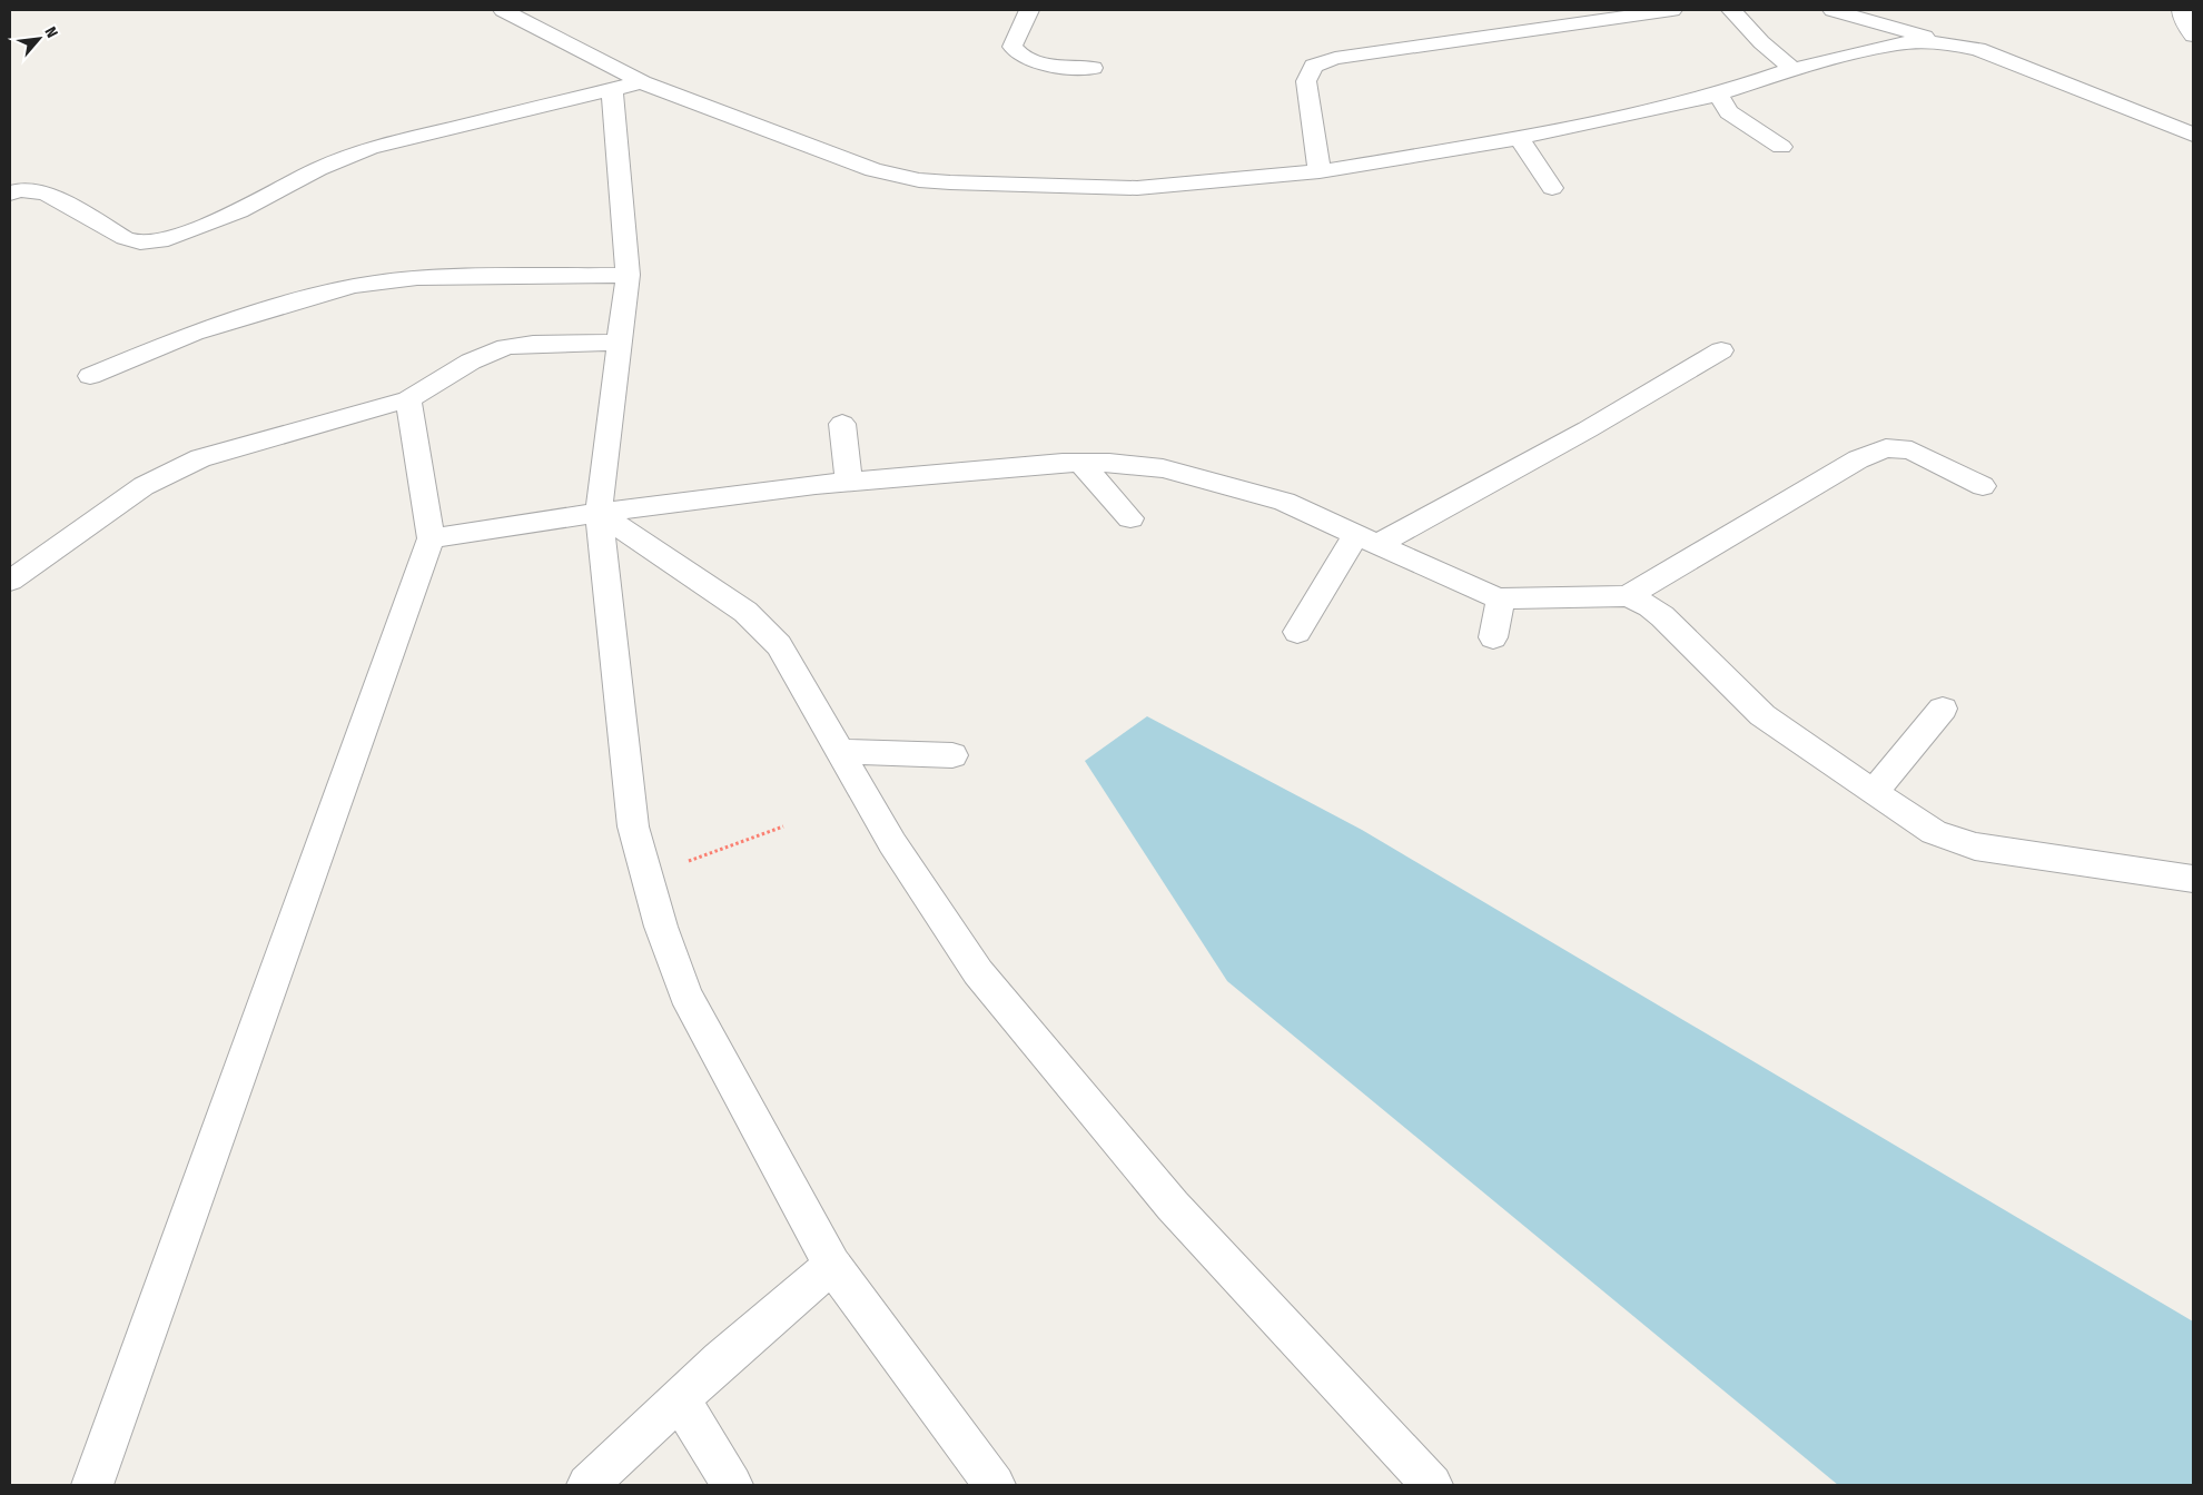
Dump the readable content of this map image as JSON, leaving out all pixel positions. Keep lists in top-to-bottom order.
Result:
{
  "north": "top right"
}
